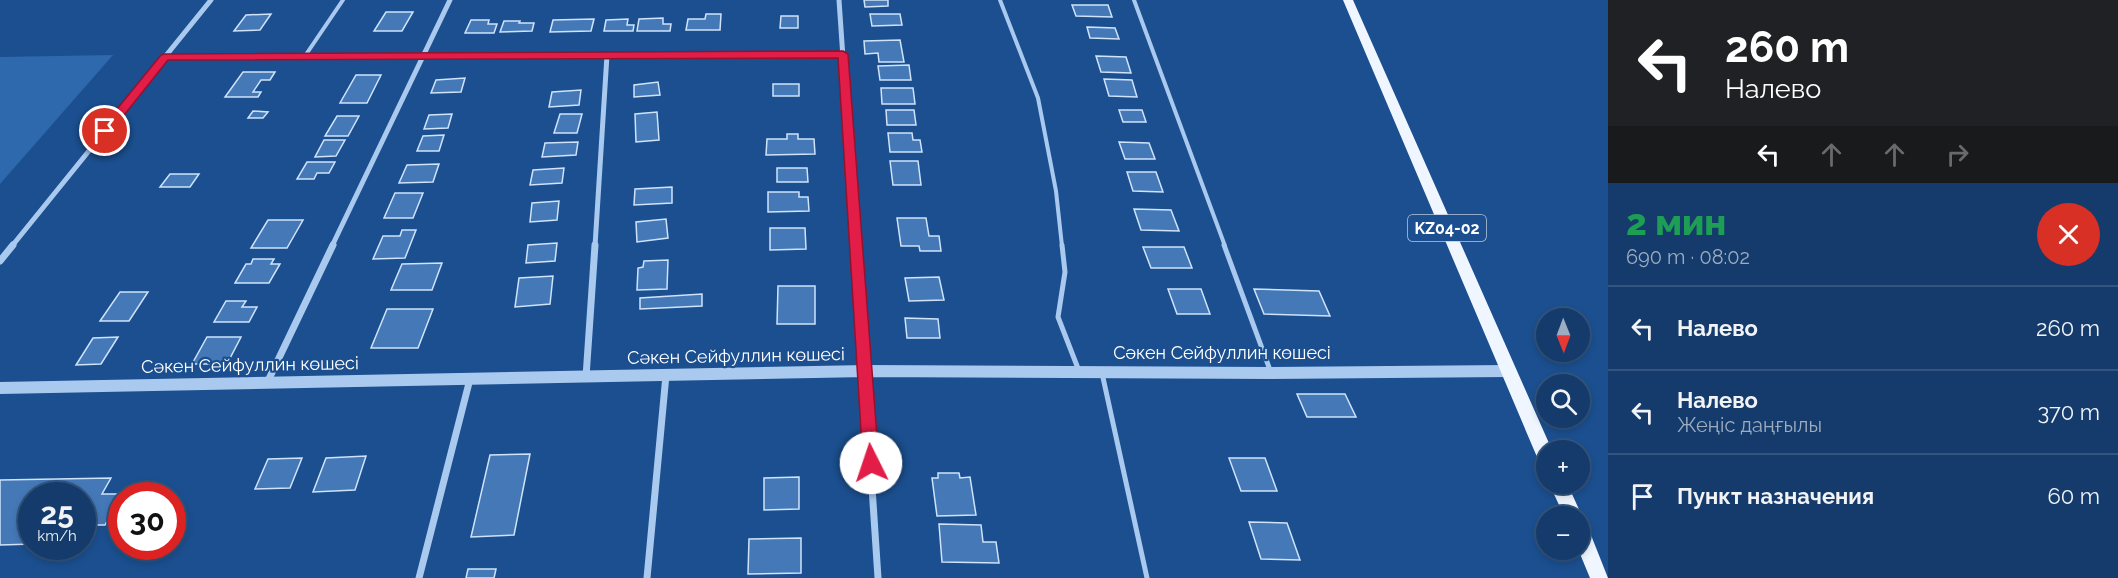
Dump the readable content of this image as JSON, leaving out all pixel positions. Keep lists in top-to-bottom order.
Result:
{
  "streets": {
    "main road": ["KZ04-02"],
    "street": ["Сәкен Сейфуллин көшесі"]
  },
  "crossings": [
    ["KZ04-02", "Сәкен Сейфуллин көшесі"]
  ],
  "north": "bottom",
  "page": {
    "turn": ["260 m", "Налево"],
    "heading": ["2 мин", "690 m · 08:02"],
    "list": [
      {
        "name": "Налево",
        "value": "260 m"
      },
      {
        "name": "Налево",
        "note": "Жеңіс даңғылы",
        "value": "370 m"
      },
      {
        "name": "Пункт назначения",
        "value": "60 m"
      }
    ],
    "map_buttons": ["+", "−"],
    "speed": "25 km/h",
    "limit": "30"
  }
}
